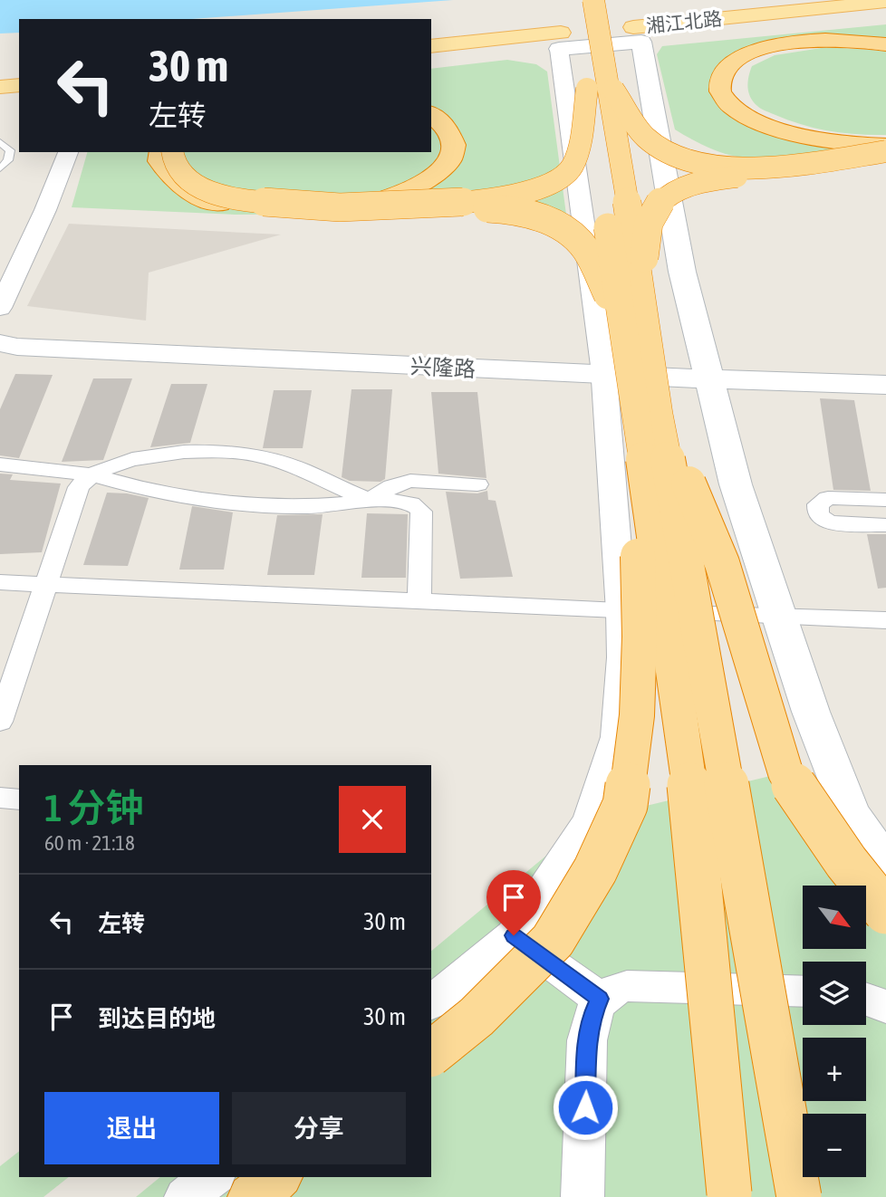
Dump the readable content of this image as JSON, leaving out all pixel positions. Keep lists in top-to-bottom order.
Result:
{
  "streets": {
    "main road": ["湘江北路", "兴隆路"]
  },
  "north": "bottom right",
  "page": {
    "turn": ["30 m", "左转"],
    "heading": ["1 分钟", "60 m · 21:18"],
    "list": [
      {
        "name": "左转",
        "value": "30 m"
      },
      {
        "name": "到达目的地",
        "value": "30 m"
      }
    ],
    "map_buttons": ["+", "−"],
    "buttons": ["退出", "分享"]
  }
}
